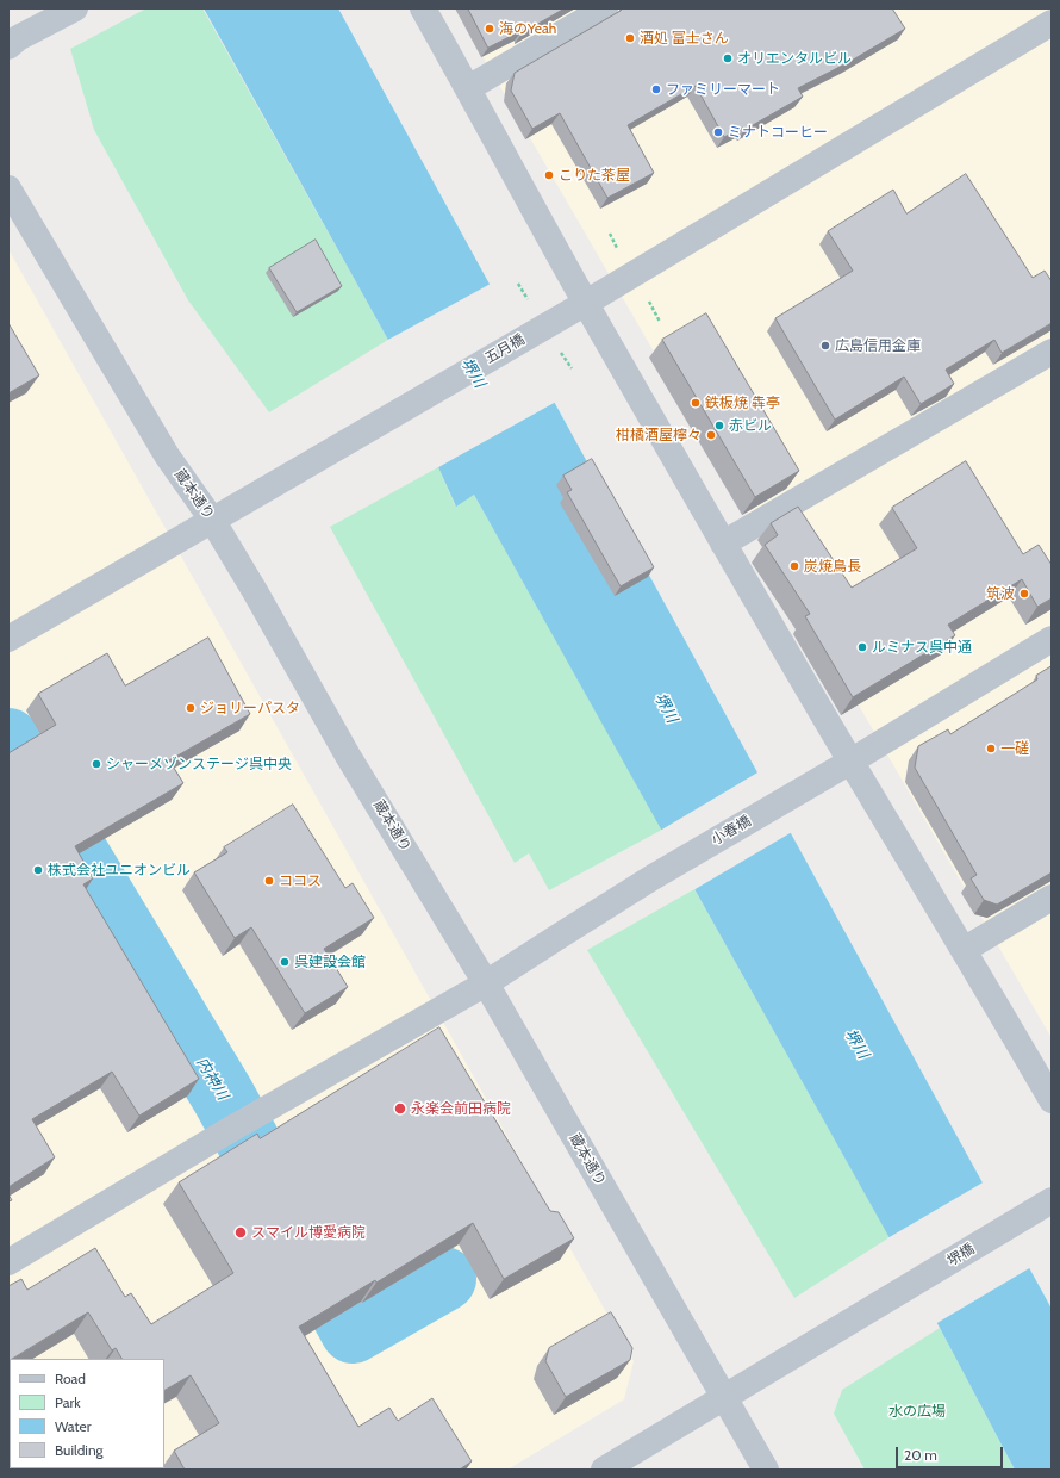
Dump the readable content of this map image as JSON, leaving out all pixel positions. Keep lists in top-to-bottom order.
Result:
{
  "streets": {
    "street": [
      "五月橋",
      "蔵本通り",
      "小春橋",
      "堺橋"
    ]
  },
  "crossings": [
    ["五月橋", "蔵本通り"],
    ["蔵本通り", "小春橋"],
    ["蔵本通り", "堺橋"]
  ],
  "water": ["堺川", "内神川"],
  "parks": ["水の広場"],
  "places": [
    "海のYeah",
    "酒処 富士さん",
    "オリエンタルビル",
    "ファミリーマート",
    "ミナトコーヒー",
    "こりた茶屋",
    "広島信用金庫",
    "鉄板焼 犇亭",
    "赤ビル",
    "柑橘酒屋檸々",
    "炭焼鳥長",
    "筑波",
    "ルミナス呉中通",
    "ジョリーパスタ",
    "一磋",
    "シャーメゾンステージ呉中央",
    "株式会社ユニオンビル",
    "ココス",
    "呉建設会館",
    "永楽会前田病院",
    "スマイル博愛病院"
  ],
  "legend": [
    "Road",
    "Park",
    "Water",
    "Building"
  ],
  "scale_bar": "20 m"
}
